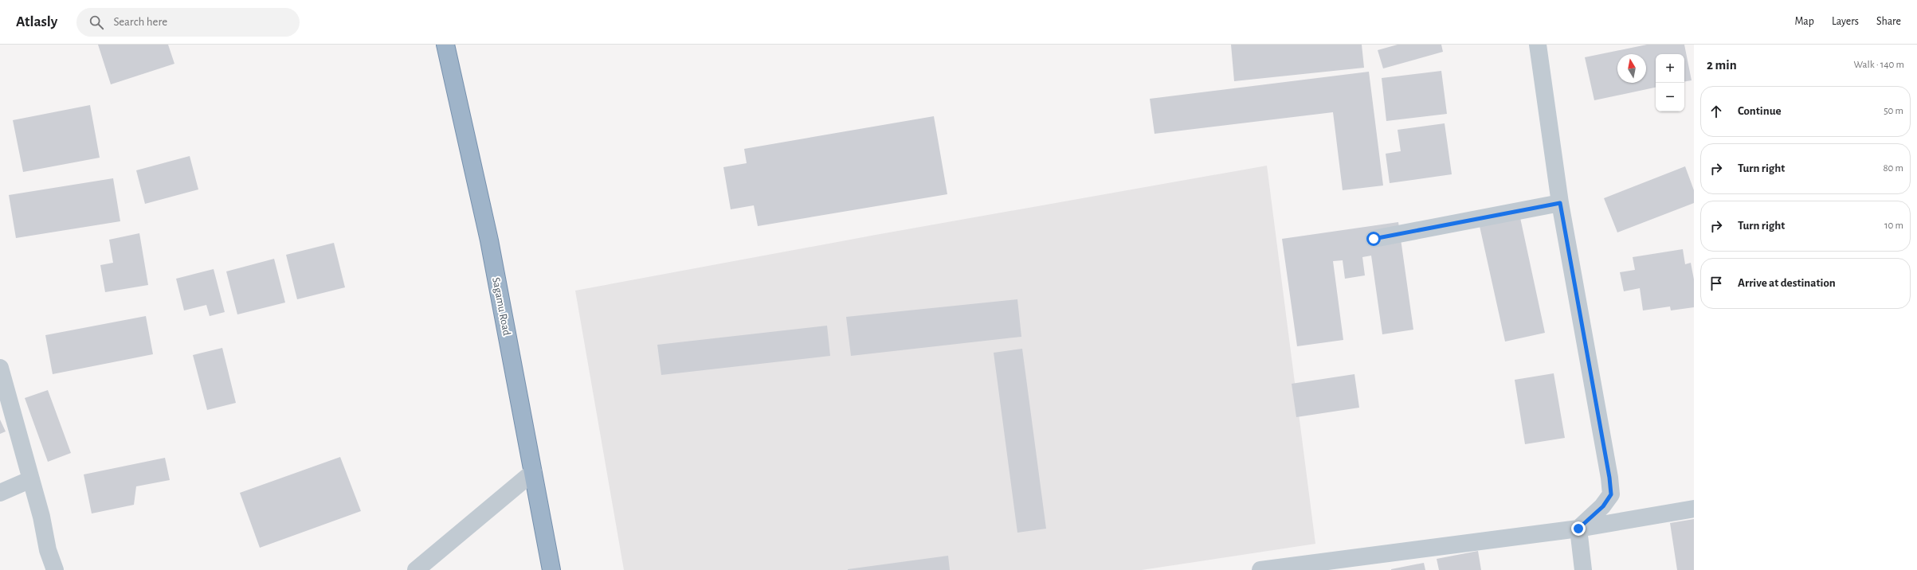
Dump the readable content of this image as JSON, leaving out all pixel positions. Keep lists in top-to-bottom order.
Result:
{
  "streets": {
    "highway": ["Sagamu Road"]
  },
  "north": "top",
  "page": {
    "header": "Atlasly",
    "search": "Search here",
    "nav": ["Map", "Layers", "Share"],
    "heading": ["2 min", "Walk · 140 m"],
    "map_buttons": ["+", "−"],
    "list": [
      ["Continue", "50 m"],
      ["Turn right", "80 m"],
      ["Turn right", "10 m"],
      "Arrive at destination"
    ]
  }
}
